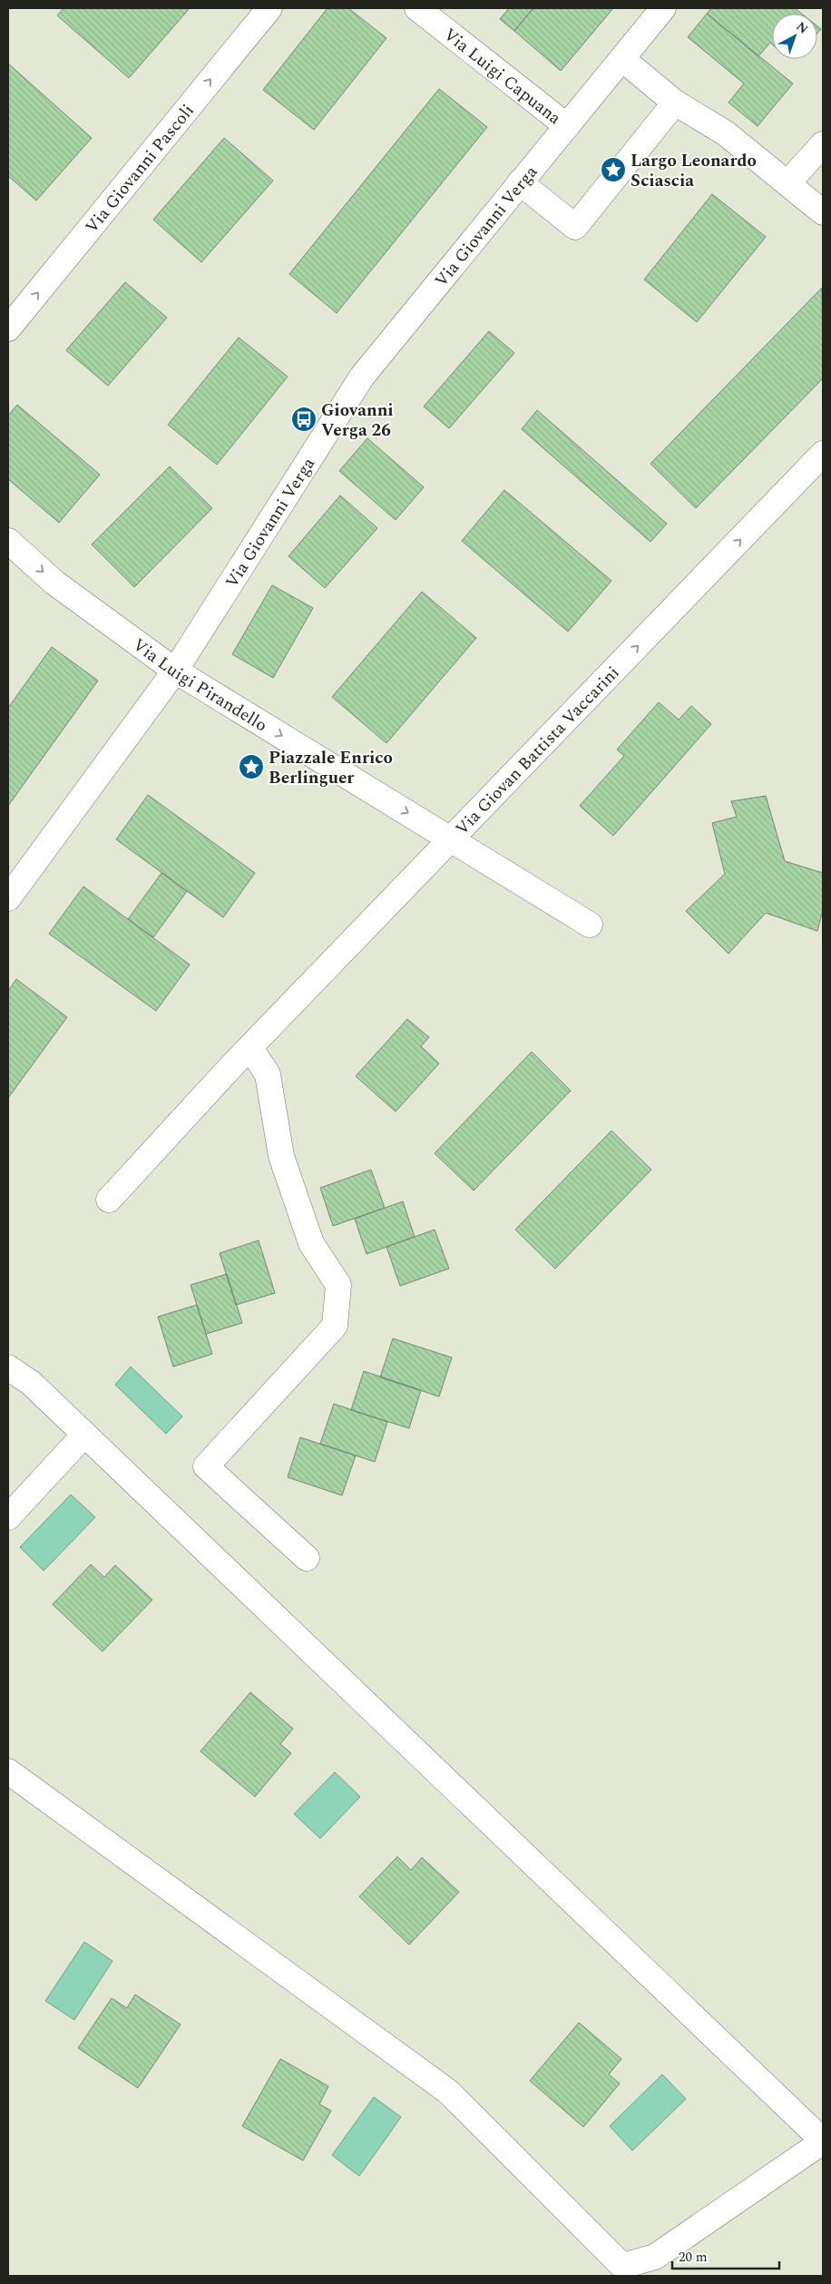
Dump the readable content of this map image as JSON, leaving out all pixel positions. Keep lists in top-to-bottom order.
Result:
{
  "streets": {
    "street": [
      "Via Luigi Capuana",
      "Via Giovanni Pascoli",
      "Via Giovanni Verga",
      "Via Luigi Pirandello",
      "Via Giovan Battista Vaccarini"
    ]
  },
  "crossings": [
    ["Via Luigi Capuana", "Via Giovanni Verga"],
    ["Via Giovanni Verga", "Via Luigi Pirandello"],
    ["Via Luigi Pirandello", "Via Giovan Battista Vaccarini"]
  ],
  "one_way": ["Via Giovanni Pascoli", "Via Luigi Pirandello", "Via Giovan Battista Vaccarini"],
  "places": {
    "place": ["Largo Leonardo Sciascia", "Piazzale Enrico Berlinguer"],
    "bus stop": ["Giovanni Verga 26"]
  },
  "scale_bar": "20 m",
  "north": "top right"
}
